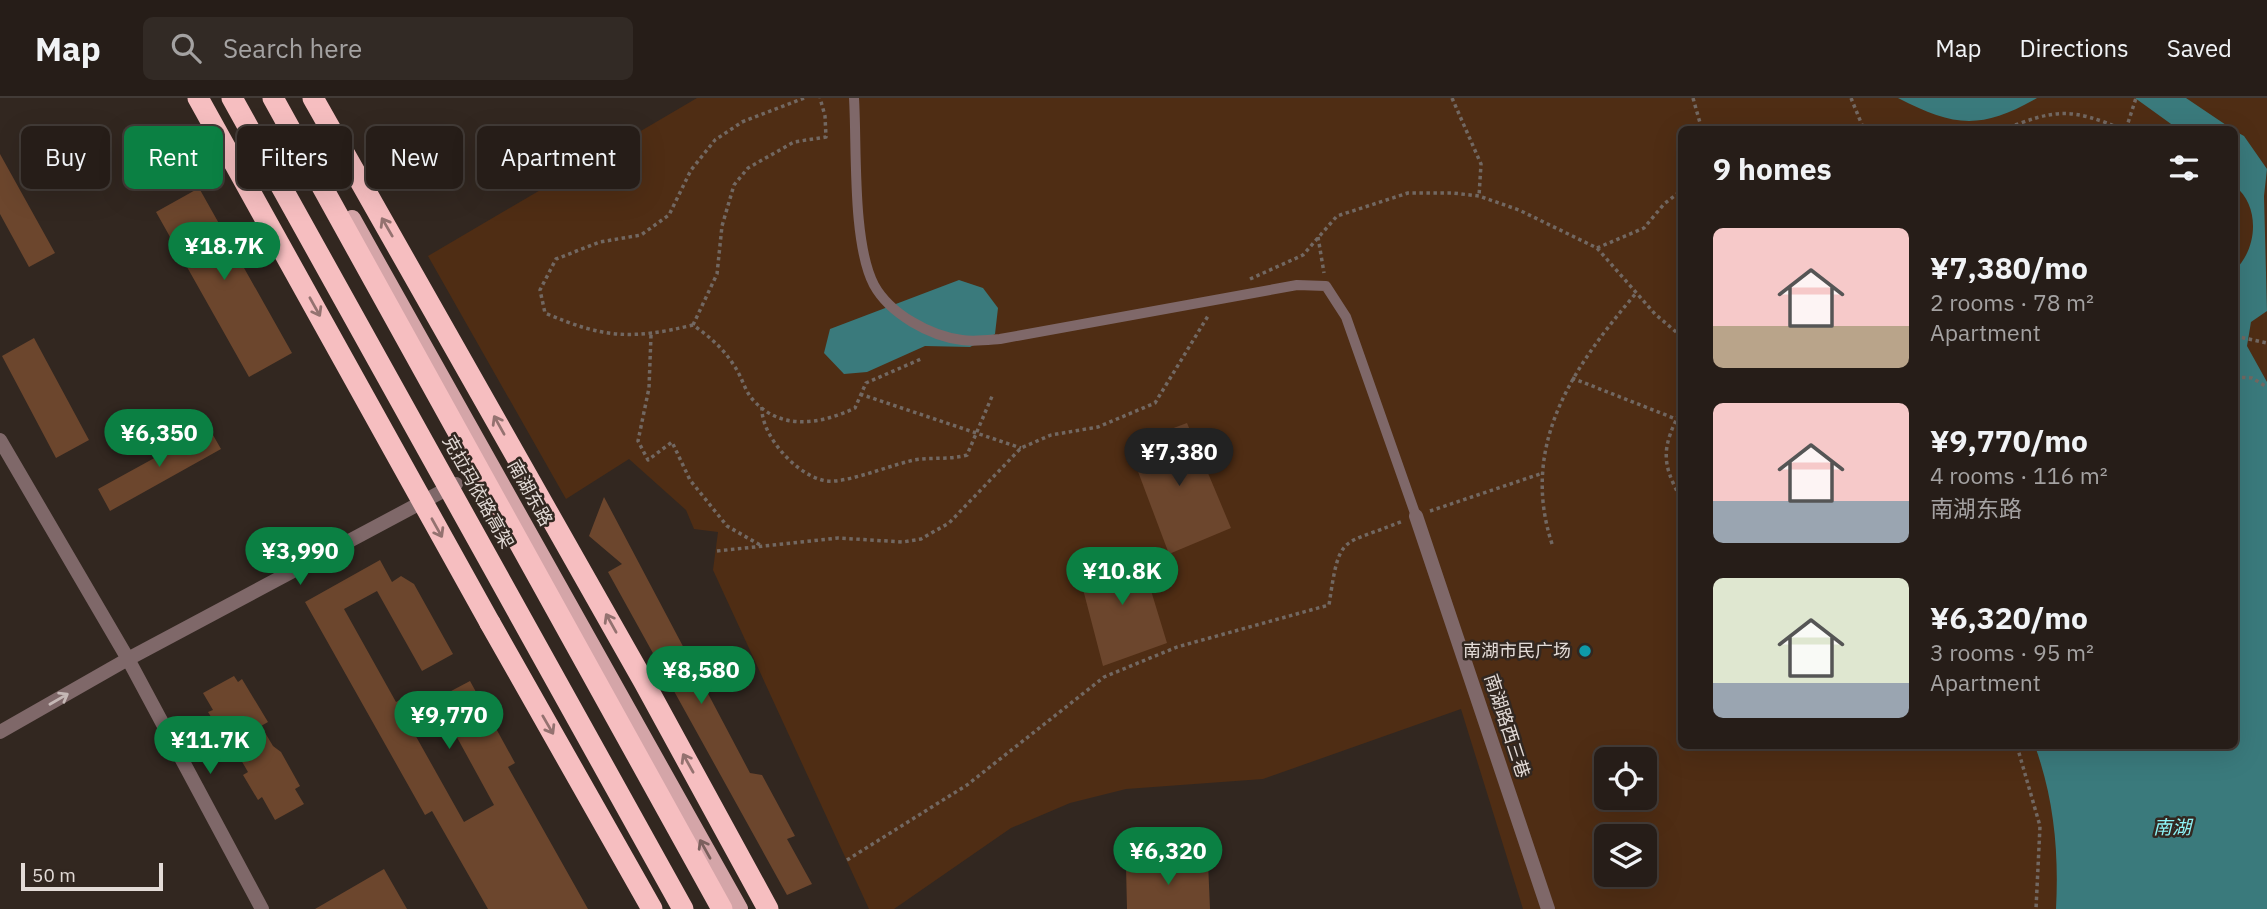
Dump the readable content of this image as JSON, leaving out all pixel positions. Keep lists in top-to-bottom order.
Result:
{
  "streets": {
    "highway": ["克拉玛依路高架"],
    "main road": ["南湖东路"],
    "street": ["南湖路西三巷"]
  },
  "water": ["南湖"],
  "places": ["南湖市民广场"],
  "scale_bar": "50 m",
  "page": {
    "header": "Map",
    "search": "Search here",
    "nav": ["Map", "Directions", "Saved"],
    "chip": [
      "Buy",
      "Rent",
      "Filters",
      "New",
      "Apartment"
    ],
    "heading": "9 homes",
    "list": [
      {
        "name": "¥7,380/mo",
        "note": "2 rooms · 78 m² · Apartment"
      },
      {
        "name": "¥9,770/mo",
        "note": "4 rooms · 116 m² · 南湖东路"
      },
      {
        "name": "¥6,320/mo",
        "note": "3 rooms · 95 m² · Apartment"
      }
    ],
    "price": [
      "¥18.7K",
      "¥6,350",
      "¥7,380",
      "¥3,990",
      "¥10.8K",
      "¥8,580",
      "¥9,770",
      "¥11.7K",
      "¥6,320"
    ],
    "scale": "50 m"
  }
}
